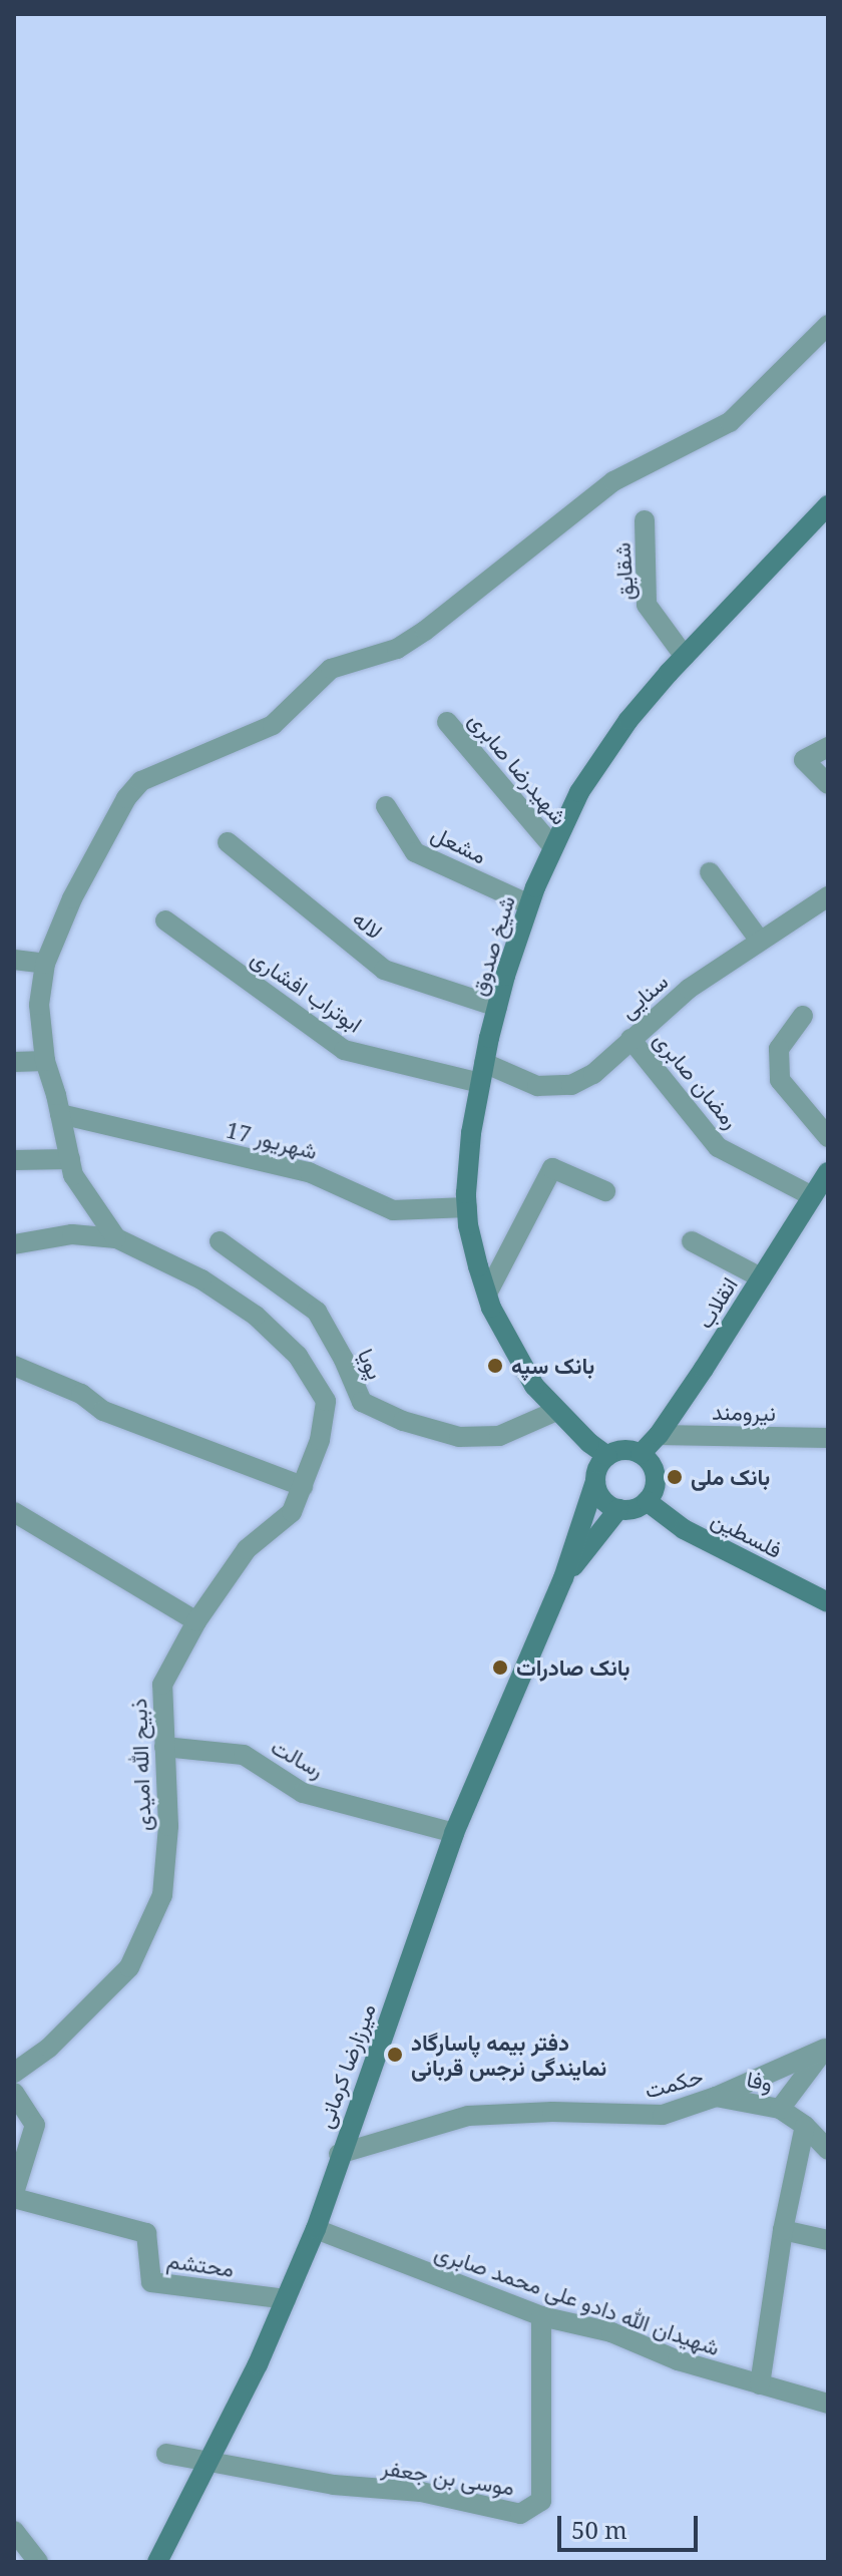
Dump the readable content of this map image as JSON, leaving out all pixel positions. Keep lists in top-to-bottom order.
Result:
{
  "streets": {
    "main road": [
      "شیخ صدوق",
      "انقلاب",
      "فلسطین",
      "میرزارضا کرمانی"
    ],
    "street": [
      "شقایق",
      "شهیدرضا صابری",
      "مشعل",
      "لاله",
      "ابوتراب افشاری",
      "سنایی",
      "رمضان صابری",
      "17 شهریور",
      "پویا",
      "نیرومند",
      "رسالت",
      "ذبیح الله امیدی",
      "وفا",
      "حکمت",
      "محتشم",
      "شهیدان الله دادو علی محمد صابری",
      "موسی بن جعفر"
    ]
  },
  "crossings": [
    ["شقایق", "شیخ صدوق"],
    ["شهیدرضا صابری", "شیخ صدوق"],
    ["مشعل", "شیخ صدوق"],
    ["لاله", "شیخ صدوق"],
    ["شیخ صدوق", "ابوتراب افشاری"],
    ["شیخ صدوق", "سنایی"],
    ["شیخ صدوق", "17 شهریور"],
    ["شیخ صدوق", "انقلاب"],
    ["شیخ صدوق", "پویا"],
    ["شیخ صدوق", "فلسطین"],
    ["ابوتراب افشاری", "سنایی"],
    ["سنایی", "رمضان صابری"],
    ["رمضان صابری", "انقلاب"],
    ["انقلاب", "نیرومند"],
    ["انقلاب", "فلسطین"],
    ["رسالت", "ذبیح الله امیدی"],
    ["رسالت", "میرزارضا کرمانی"],
    ["میرزارضا کرمانی", "حکمت"],
    ["میرزارضا کرمانی", "محتشم"],
    ["میرزارضا کرمانی", "شهیدان الله دادو علی محمد صابری"],
    ["میرزارضا کرمانی", "موسی بن جعفر"],
    ["وفا", "حکمت"],
    ["شهیدان الله دادو علی محمد صابری", "موسی بن جعفر"]
  ],
  "places": [
    "بانک سپه",
    "بانک ملی",
    "بانک صادرات",
    "دفتر بیمه پاسارگاد نمایندگی نرجس قربانی"
  ],
  "scale_bar": "50 m"
}
